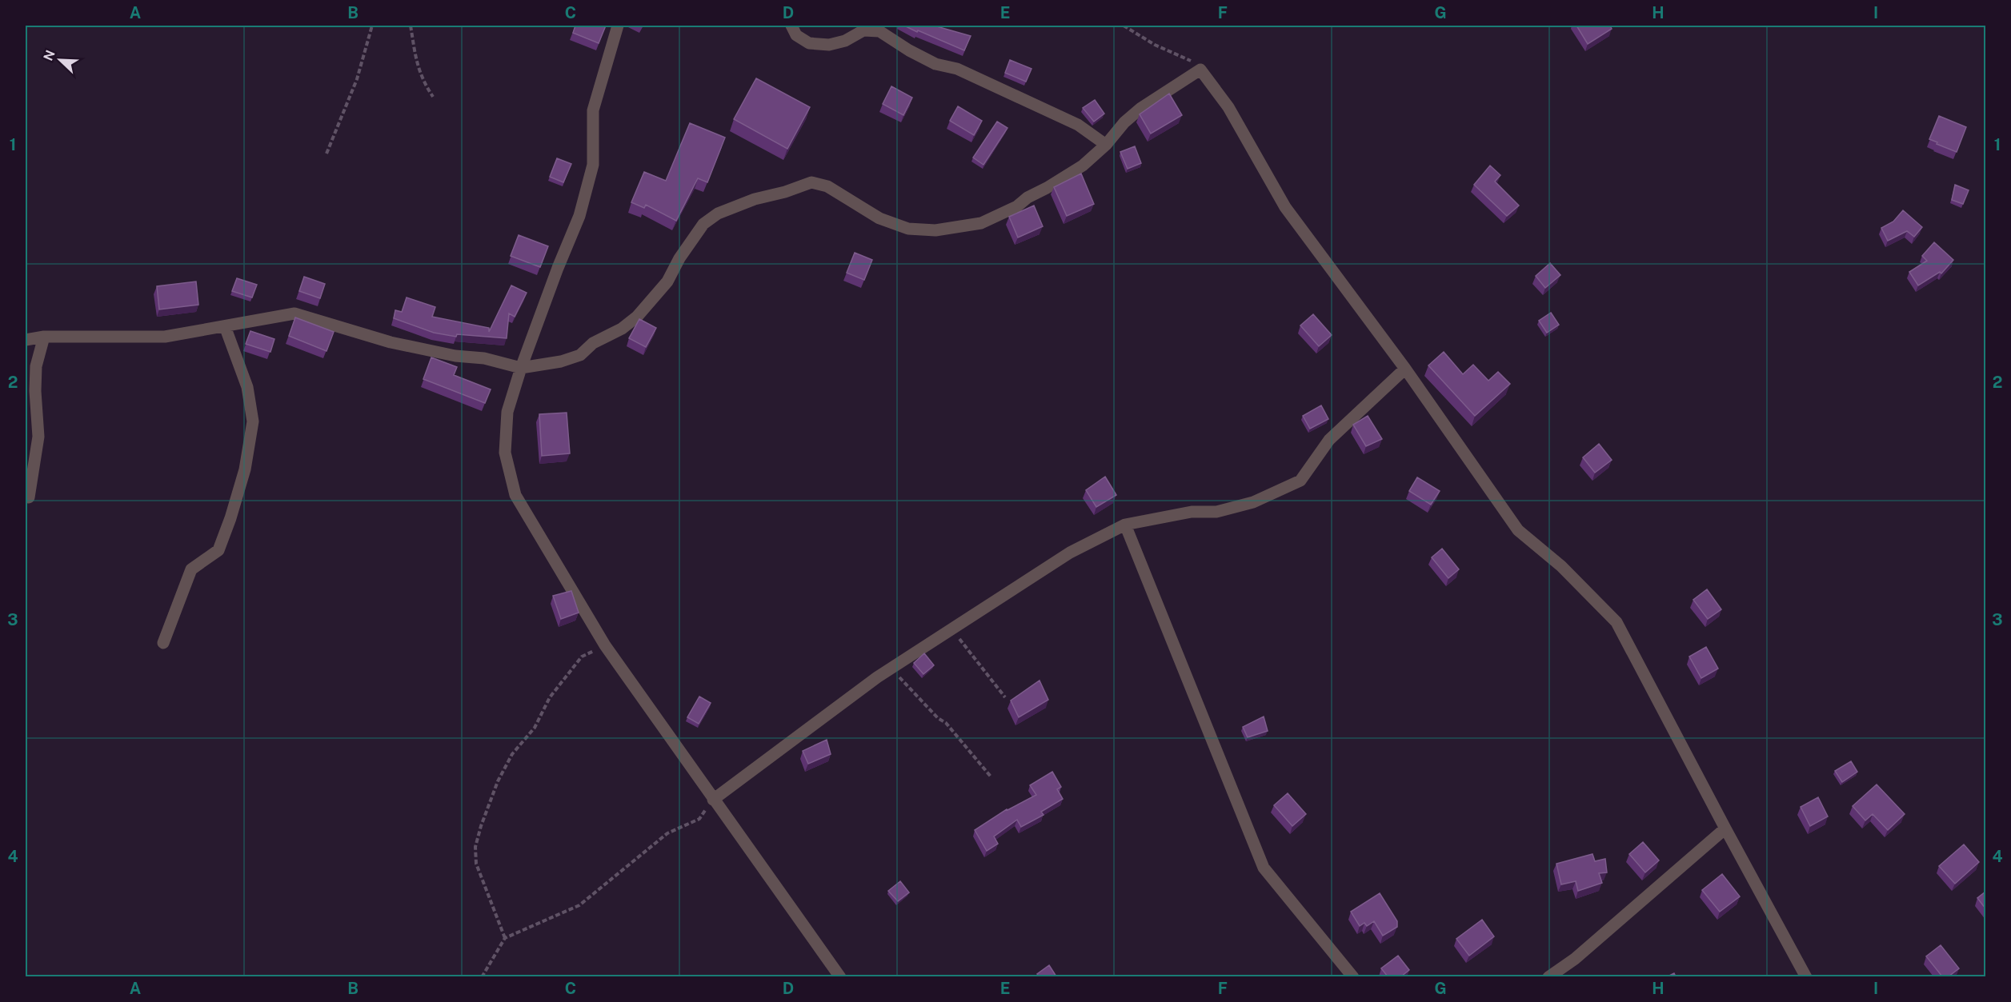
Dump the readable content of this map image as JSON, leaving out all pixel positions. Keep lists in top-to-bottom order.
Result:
{
  "north": "top left",
  "grid": {
    "columns": [
      "A",
      "B",
      "C",
      "D",
      "E",
      "F",
      "G",
      "H",
      "I"
    ],
    "rows": [
      "1",
      "2",
      "3",
      "4"
    ]
  }
}
